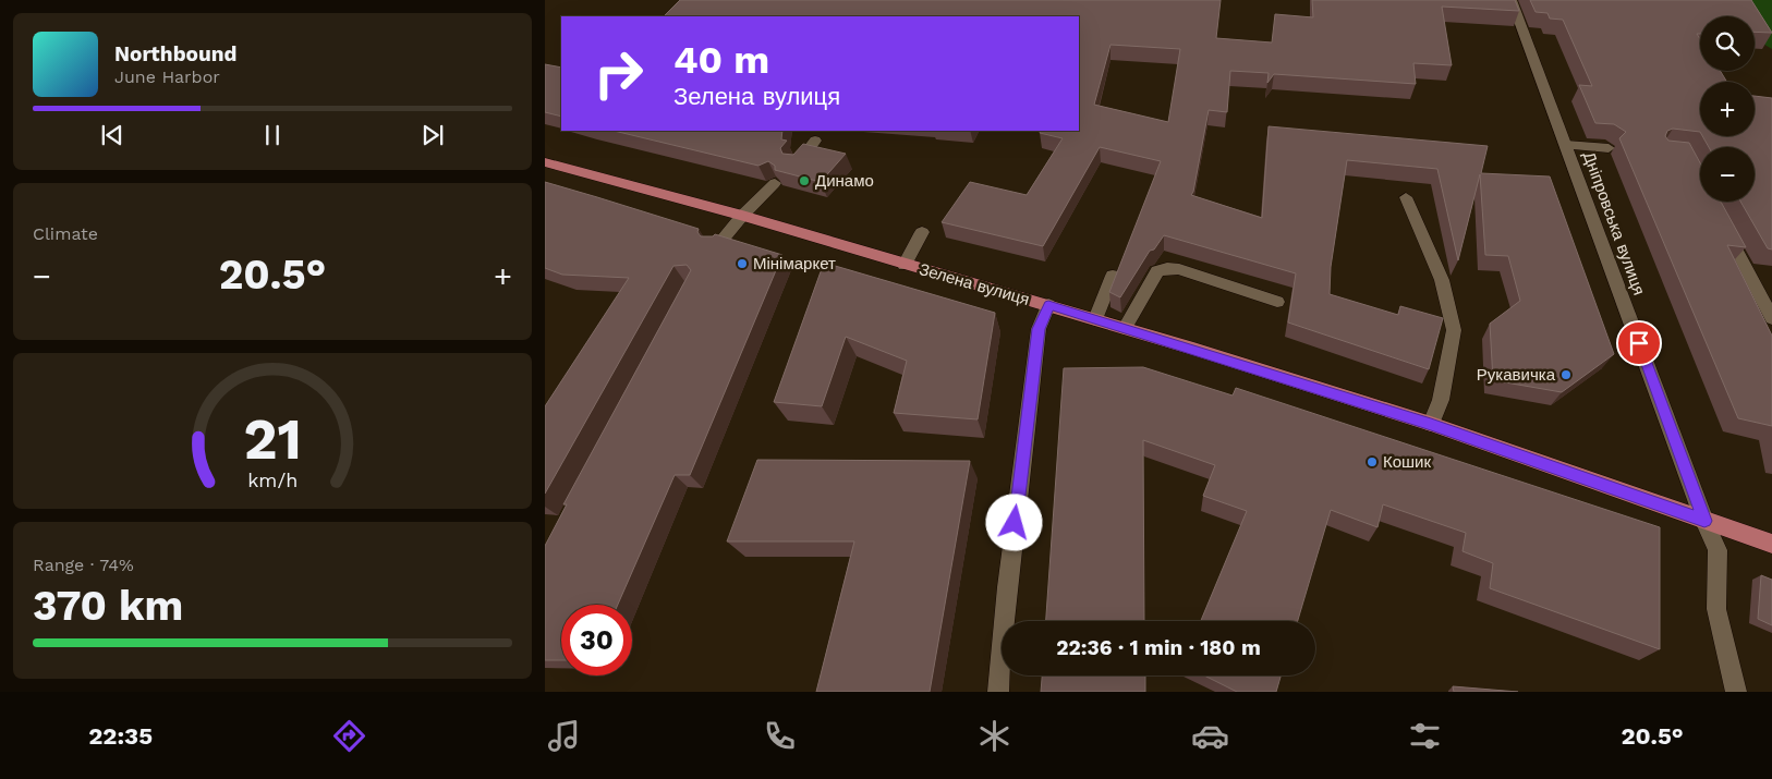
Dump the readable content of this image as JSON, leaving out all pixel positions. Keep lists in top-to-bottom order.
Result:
{
  "streets": {
    "main road": ["Зелена вулиця"],
    "street": ["Дніпровська вулиця"]
  },
  "crossings": [
    ["Дніпровська вулиця", "Зелена вулиця"]
  ],
  "places": [
    "Динамо",
    "Мінімаркет",
    "Рукавичка",
    "Кошик"
  ],
  "page": {
    "map_buttons": ["+", "−"],
    "turn": ["40 m", "Зелена вулиця"],
    "song": ["Northbound", "June Harbor"],
    "tile": [
      "Climate",
      ["Range · 74%", "370 km"]
    ],
    "heat": ["−", "20.5°", "+"],
    "limit": "30",
    "trip": "22:36 · 1 min · 180 m",
    "tabs": ["22:35", "20.5°"],
    "gauge": ["21", "km/h"]
  }
}
